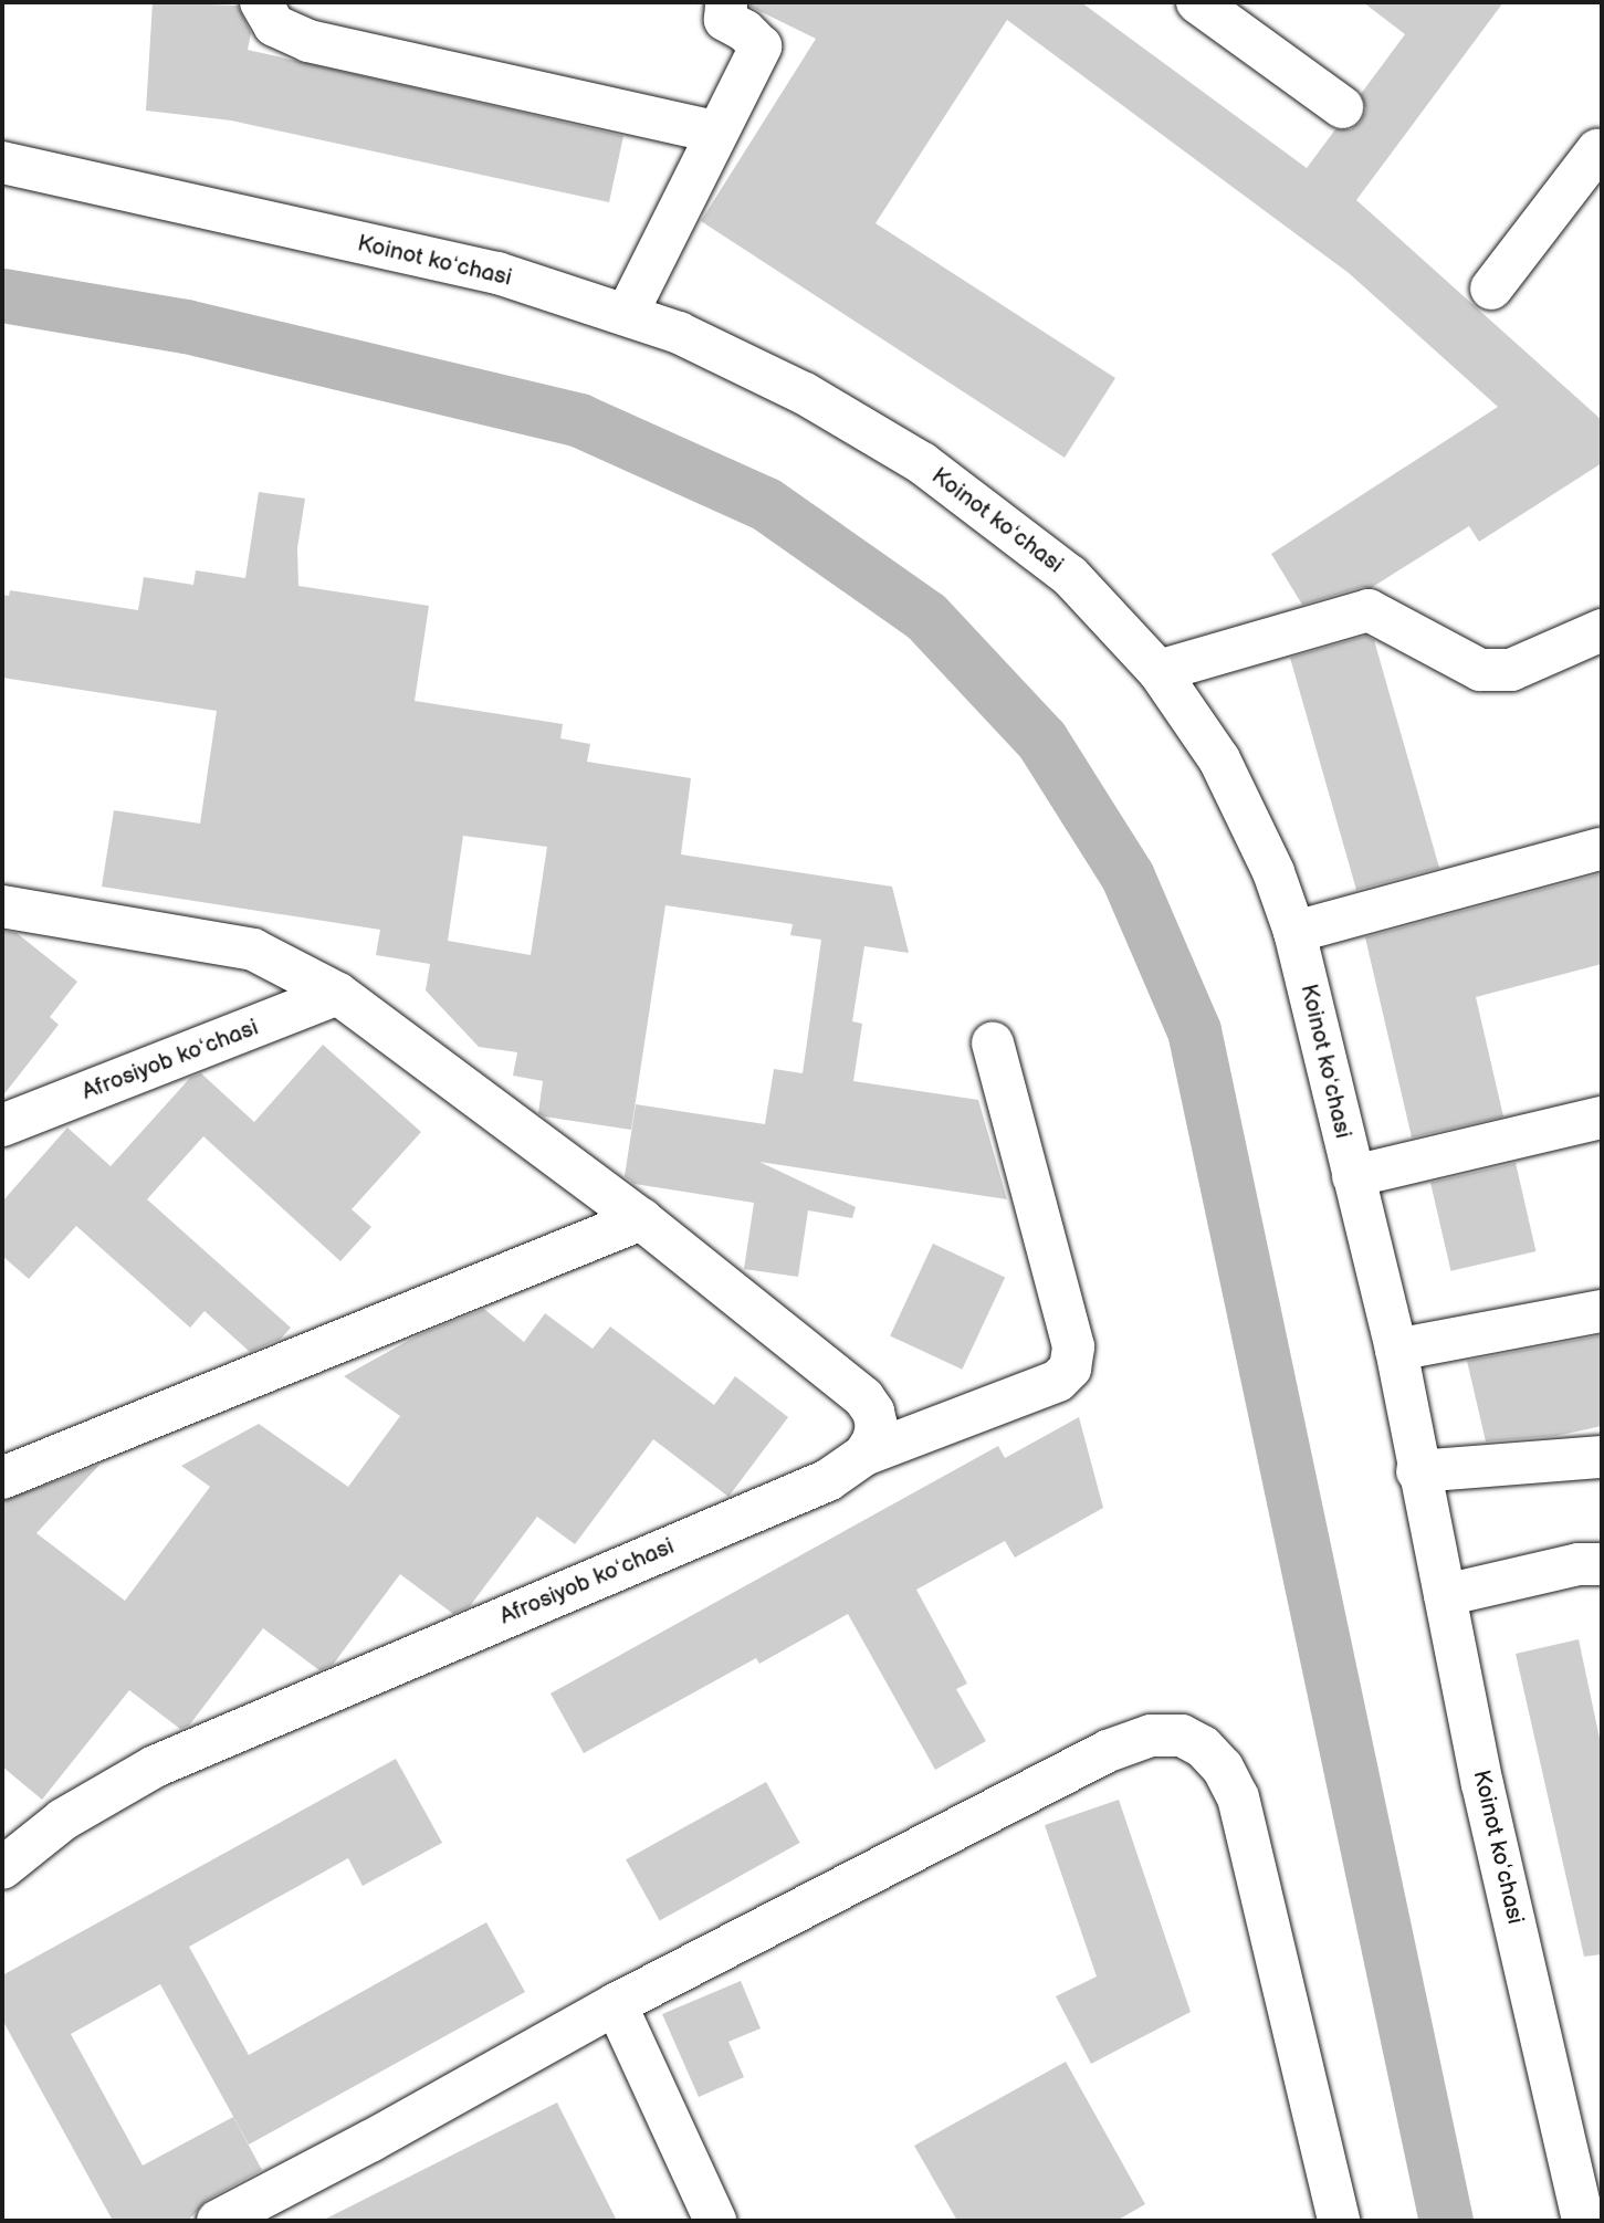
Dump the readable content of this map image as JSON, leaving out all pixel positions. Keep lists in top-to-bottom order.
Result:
{
  "streets": {
    "street": ["Koinot koʻchasi", "Afrosiyob koʻchasi"]
  }
}
